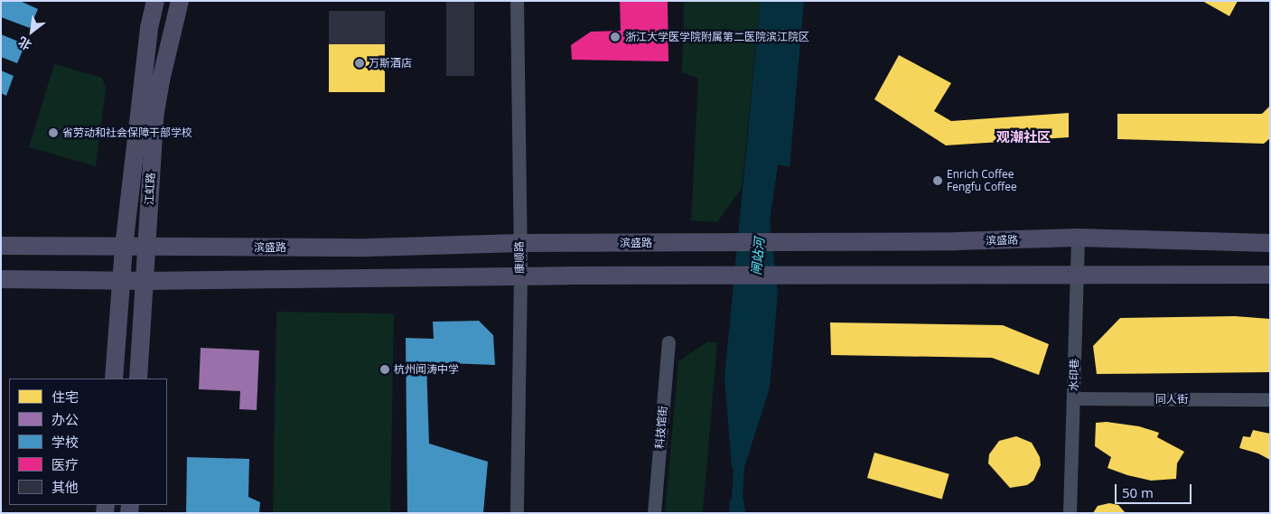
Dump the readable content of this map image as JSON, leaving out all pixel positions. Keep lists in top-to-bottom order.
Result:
{
  "streets": {
    "main road": ["江虹路", "滨盛路"],
    "street": [
      "康顺路",
      "水印巷",
      "同人街",
      "科技馆街"
    ]
  },
  "crossings": [
    ["江虹路", "滨盛路"],
    ["滨盛路", "康顺路"],
    ["滨盛路", "水印巷"],
    ["水印巷", "同人街"]
  ],
  "districts": ["观潮社区"],
  "water": ["闸站河"],
  "places": [
    "浙江大学医学院附属第二医院滨江院区",
    "万斯酒店",
    "省劳动和社会保障干部学校",
    "Enrich Coffee Fengfu Coffee",
    "杭州闻涛中学"
  ],
  "legend": [
    "住宅",
    "办公",
    "学校",
    "医疗",
    "其他"
  ],
  "scale_bar": "50 m",
  "north": "bottom left"
}
